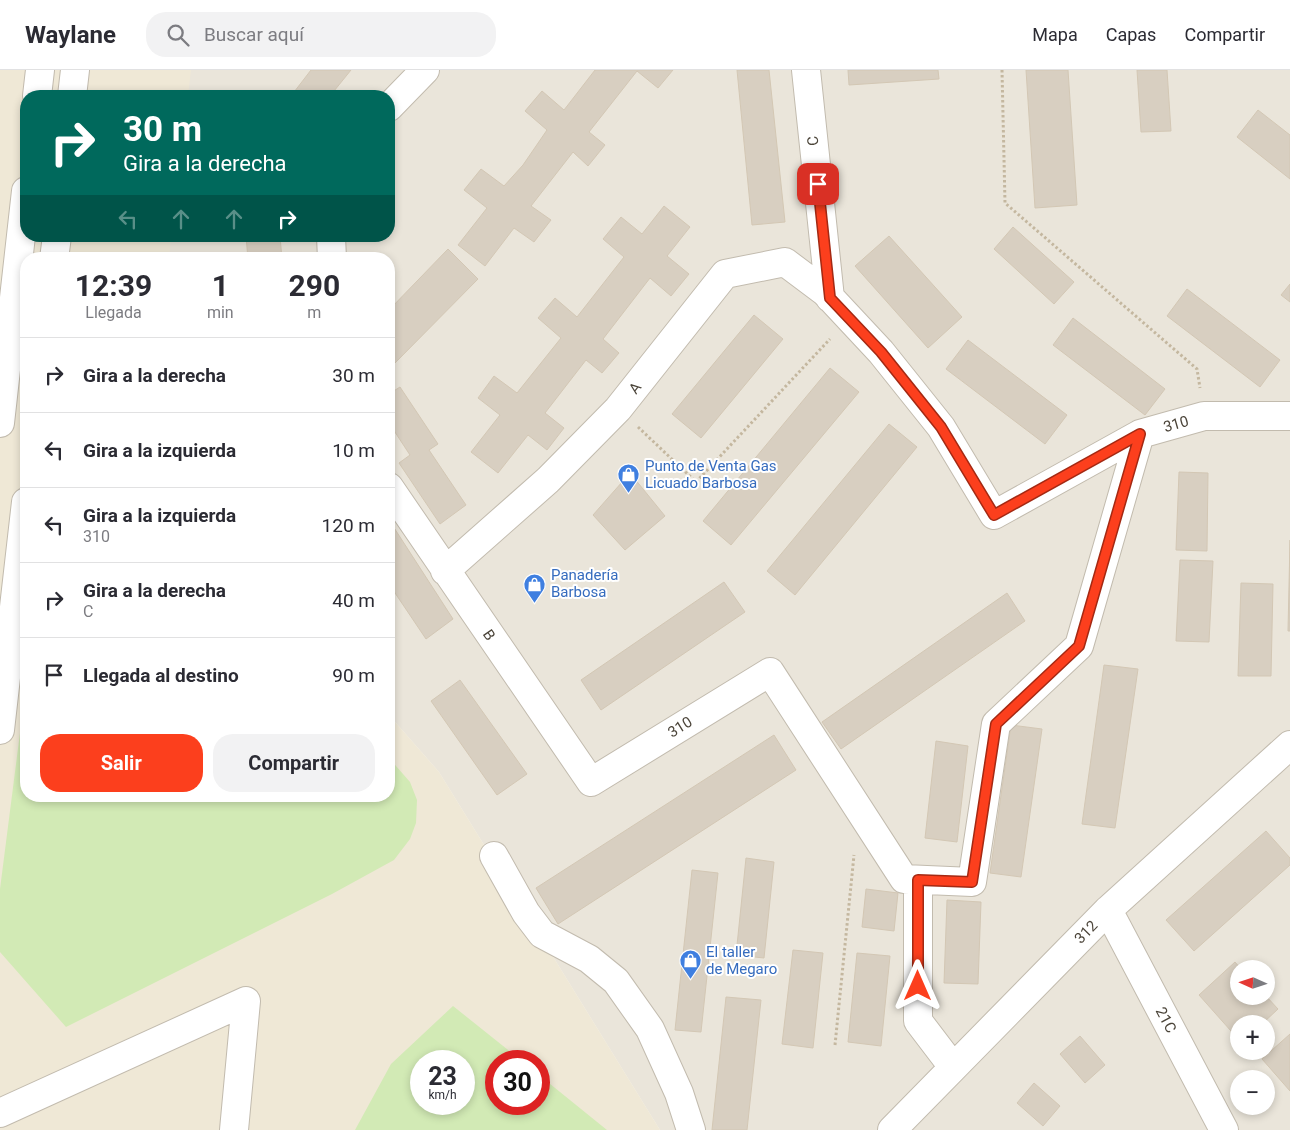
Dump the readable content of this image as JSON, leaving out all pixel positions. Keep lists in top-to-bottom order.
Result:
{
  "streets": {
    "street": [
      "C",
      "A",
      "310",
      "B",
      "312",
      "21C"
    ]
  },
  "crossings": [
    ["C", "A"],
    ["A", "B"],
    ["310", "B"],
    ["312", "21C"]
  ],
  "places": {
    "shop": ["Punto de Venta Gas Licuado Barbosa", "Panadería Barbosa", "El taller de Megaro"]
  },
  "north": "left",
  "page": {
    "header": "Waylane",
    "search": "Buscar aquí",
    "nav": ["Mapa", "Capas", "Compartir"],
    "turn": ["30 m", "Gira a la derecha"],
    "eta": [
      "12:39",
      "Llegada",
      "1",
      "min",
      "290",
      "m"
    ],
    "list": [
      {
        "name": "Gira a la derecha",
        "value": "30 m"
      },
      {
        "name": "Gira a la izquierda",
        "value": "10 m"
      },
      {
        "name": "Gira a la izquierda",
        "note": "310",
        "value": "120 m"
      },
      {
        "name": "Gira a la derecha",
        "note": "C",
        "value": "40 m"
      },
      {
        "name": "Llegada al destino",
        "value": "90 m"
      }
    ],
    "buttons": ["Salir", "Compartir"],
    "map_buttons": ["+", "−"],
    "speed": "23 km/h",
    "limit": "30"
  }
}
